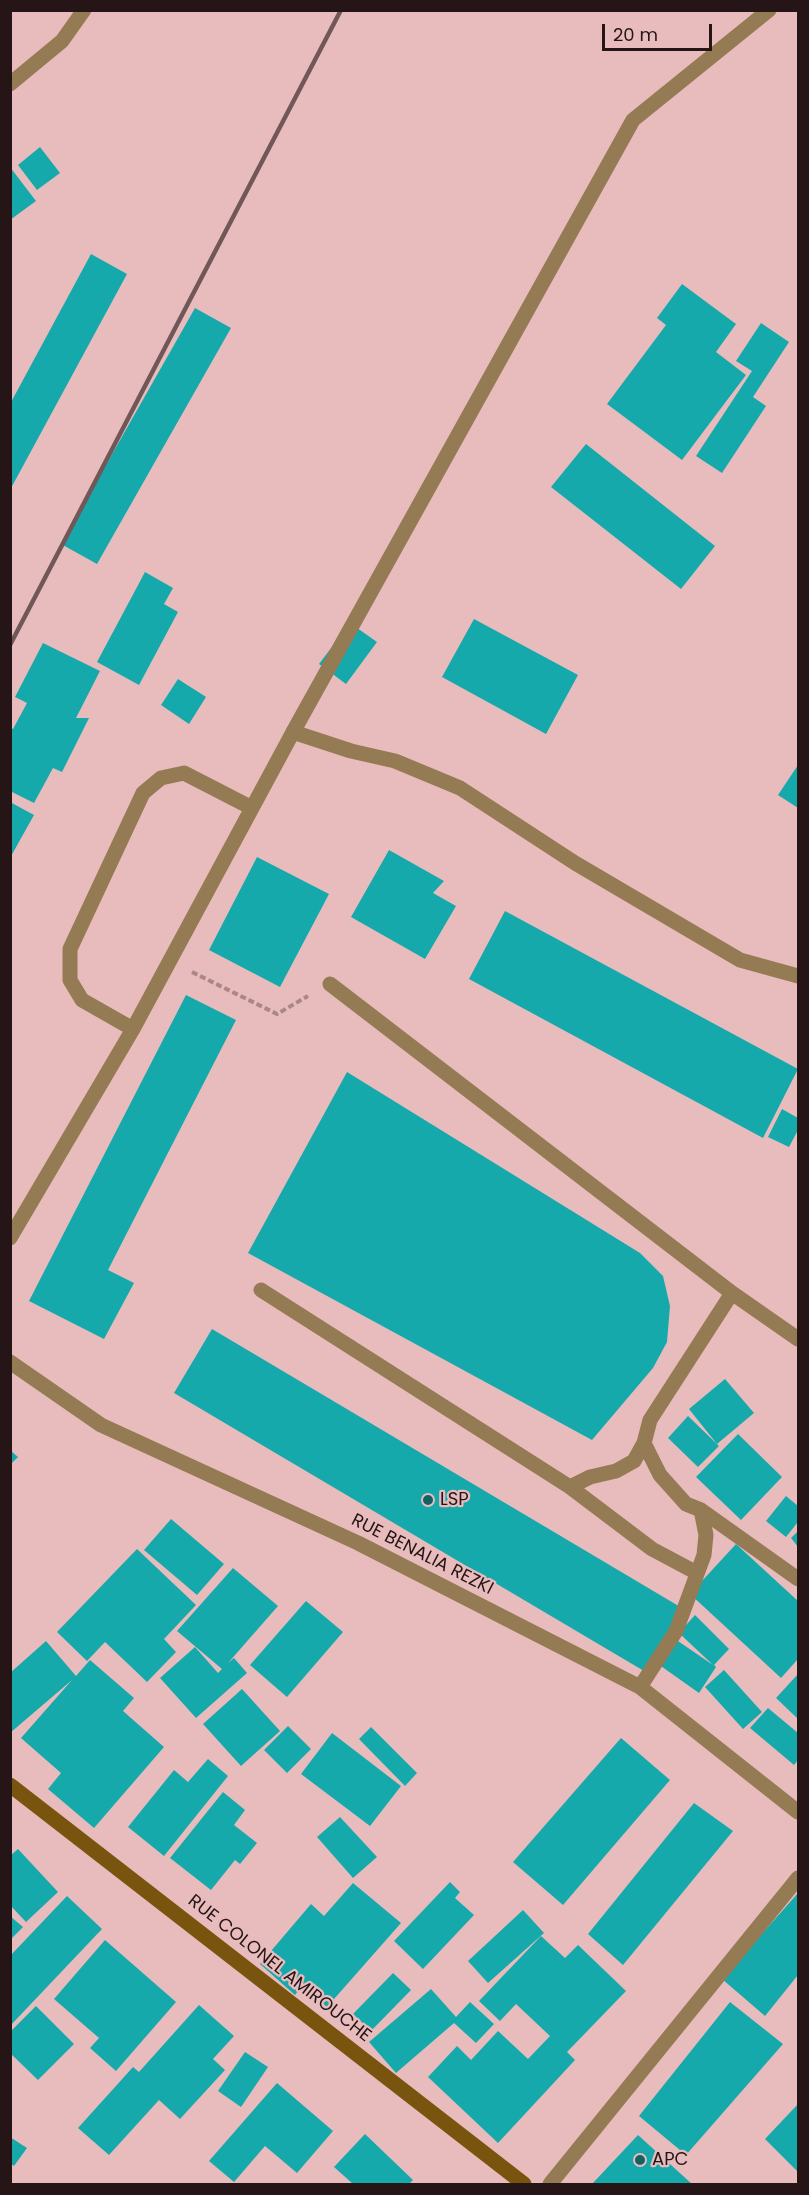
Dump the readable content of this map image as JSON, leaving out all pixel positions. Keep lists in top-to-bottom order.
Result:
{
  "streets": {
    "main road": ["RUE COLONEL AMIROUCHE"],
    "street": ["RUE BENALIA REZKI"]
  },
  "places": ["LSP", "APC"],
  "scale_bar": "20 m"
}
